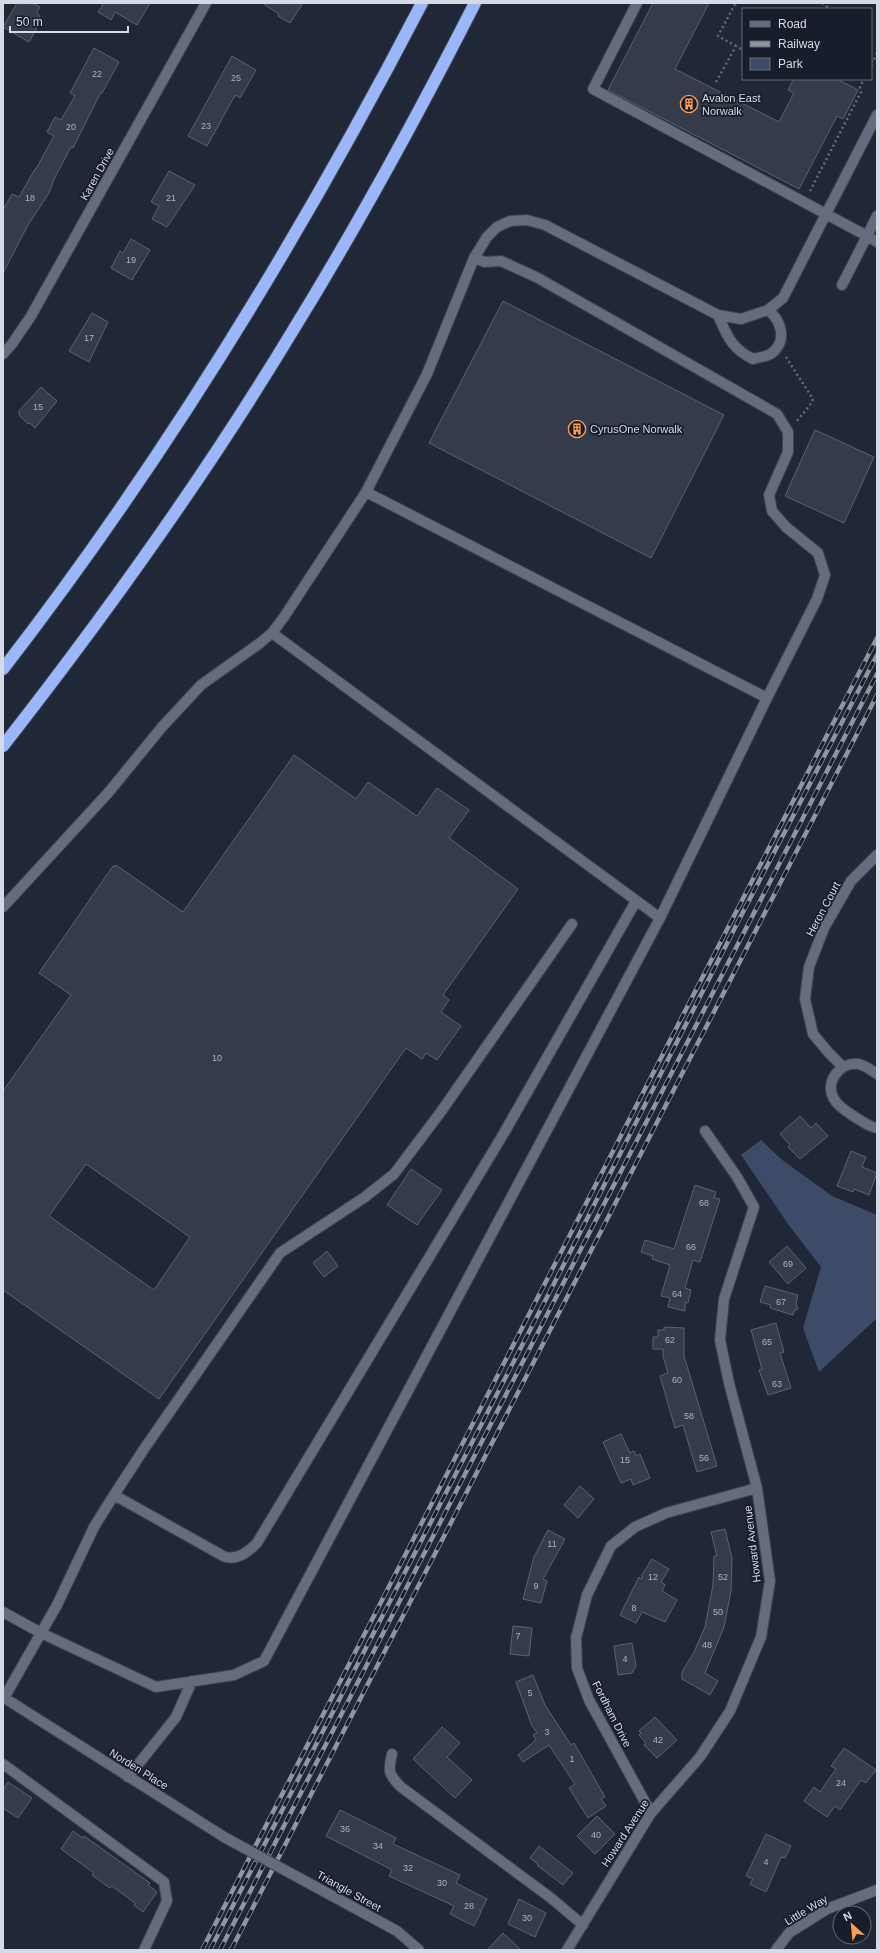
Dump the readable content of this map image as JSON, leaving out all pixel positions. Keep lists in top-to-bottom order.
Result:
{
  "streets": {
    "street": [
      "Karen Drive",
      "Heron Court",
      "Howard Avenue",
      "Fordham Drive",
      "Norden Place",
      "Triangle Street",
      "Little Way"
    ]
  },
  "crossings": [
    ["Howard Avenue", "Fordham Drive"],
    ["Norden Place", "Triangle Street"]
  ],
  "places": {
    "building": ["Avalon East Norwalk", "CyrusOne Norwalk"]
  },
  "house_numbers": [
    "22",
    "25",
    "23",
    "20",
    "18",
    "21",
    "19",
    "17",
    "15",
    "10",
    "68",
    "66",
    "69",
    "64",
    "67",
    "62",
    "65",
    "60",
    "63",
    "58",
    "56",
    "15",
    "11",
    "12",
    "52",
    "9",
    "8",
    "50",
    "7",
    "48",
    "4",
    "5",
    "3",
    "42",
    "1",
    "24",
    "36",
    "40",
    "34",
    "4",
    "32",
    "30",
    "28",
    "30"
  ],
  "legend": ["Road", "Railway", "Park"],
  "scale_bar": "50 m",
  "north": "top left"
}
